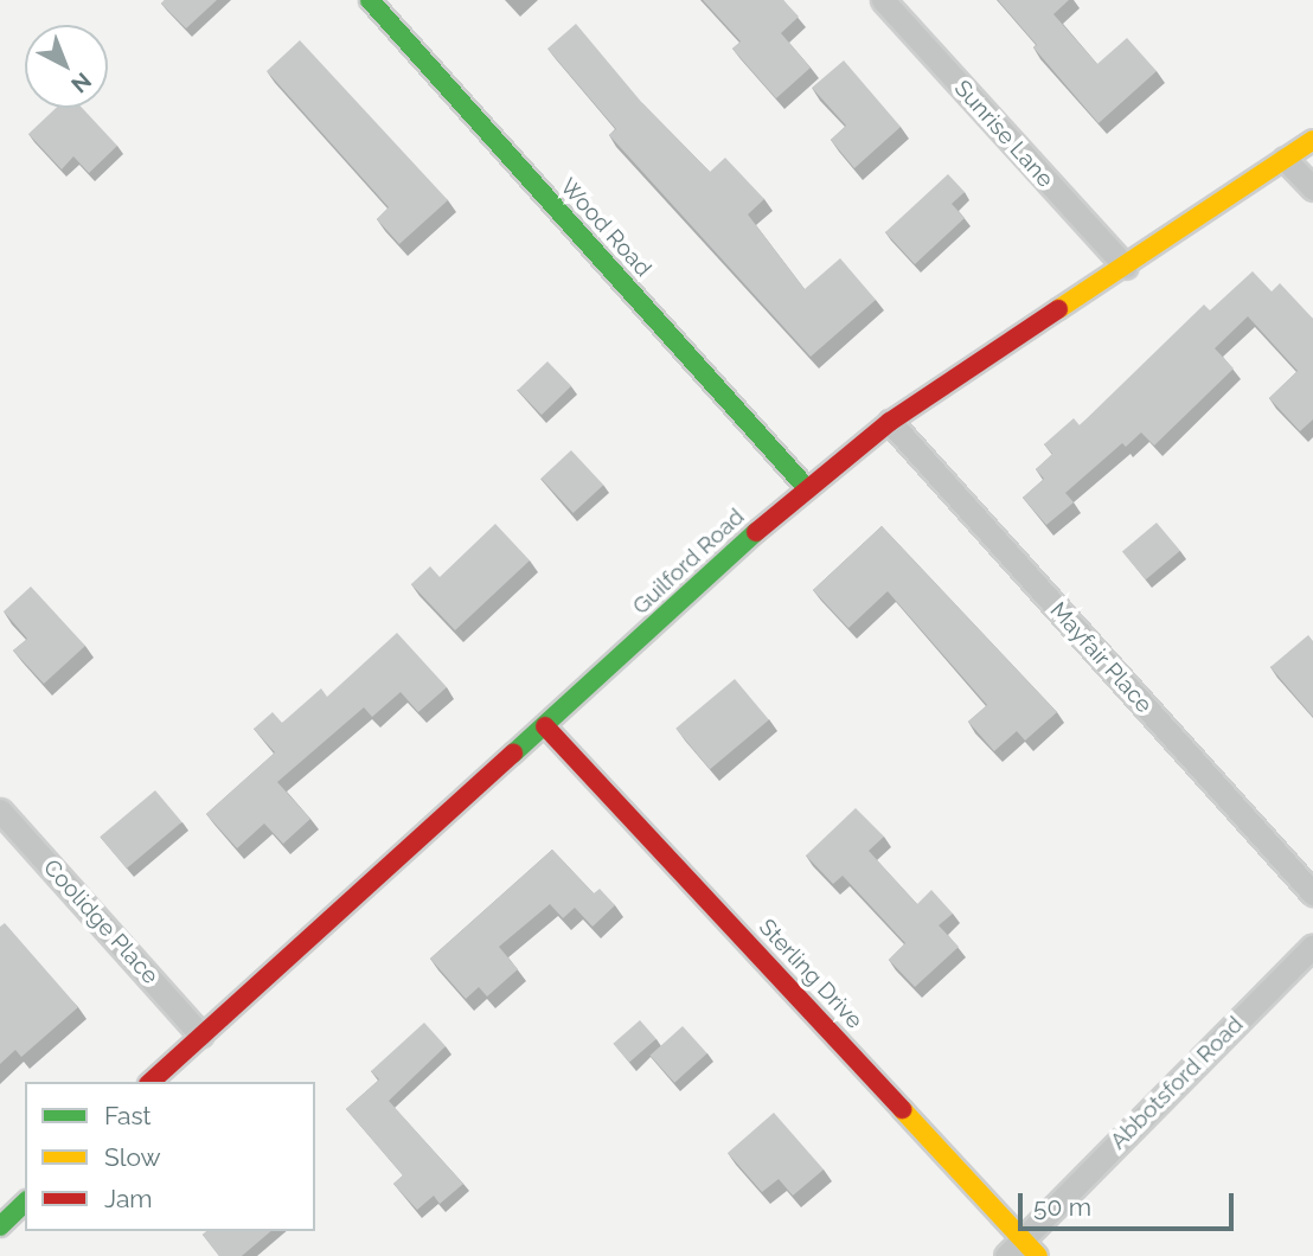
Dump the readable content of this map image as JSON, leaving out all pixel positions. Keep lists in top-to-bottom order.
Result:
{
  "streets": {
    "street": [
      "Sunrise Lane",
      "Wood Road",
      "Guilford Road",
      "Mayfair Place",
      "Coolidge Place",
      "Sterling Drive",
      "Abbotsford Road"
    ]
  },
  "crossings": [
    ["Sunrise Lane", "Guilford Road"],
    ["Wood Road", "Guilford Road"],
    ["Guilford Road", "Mayfair Place"],
    ["Guilford Road", "Coolidge Place"],
    ["Guilford Road", "Sterling Drive"],
    ["Sterling Drive", "Abbotsford Road"]
  ],
  "legend": ["Fast", "Slow", "Jam"],
  "scale_bar": "50 m",
  "north": "bottom right"
}
